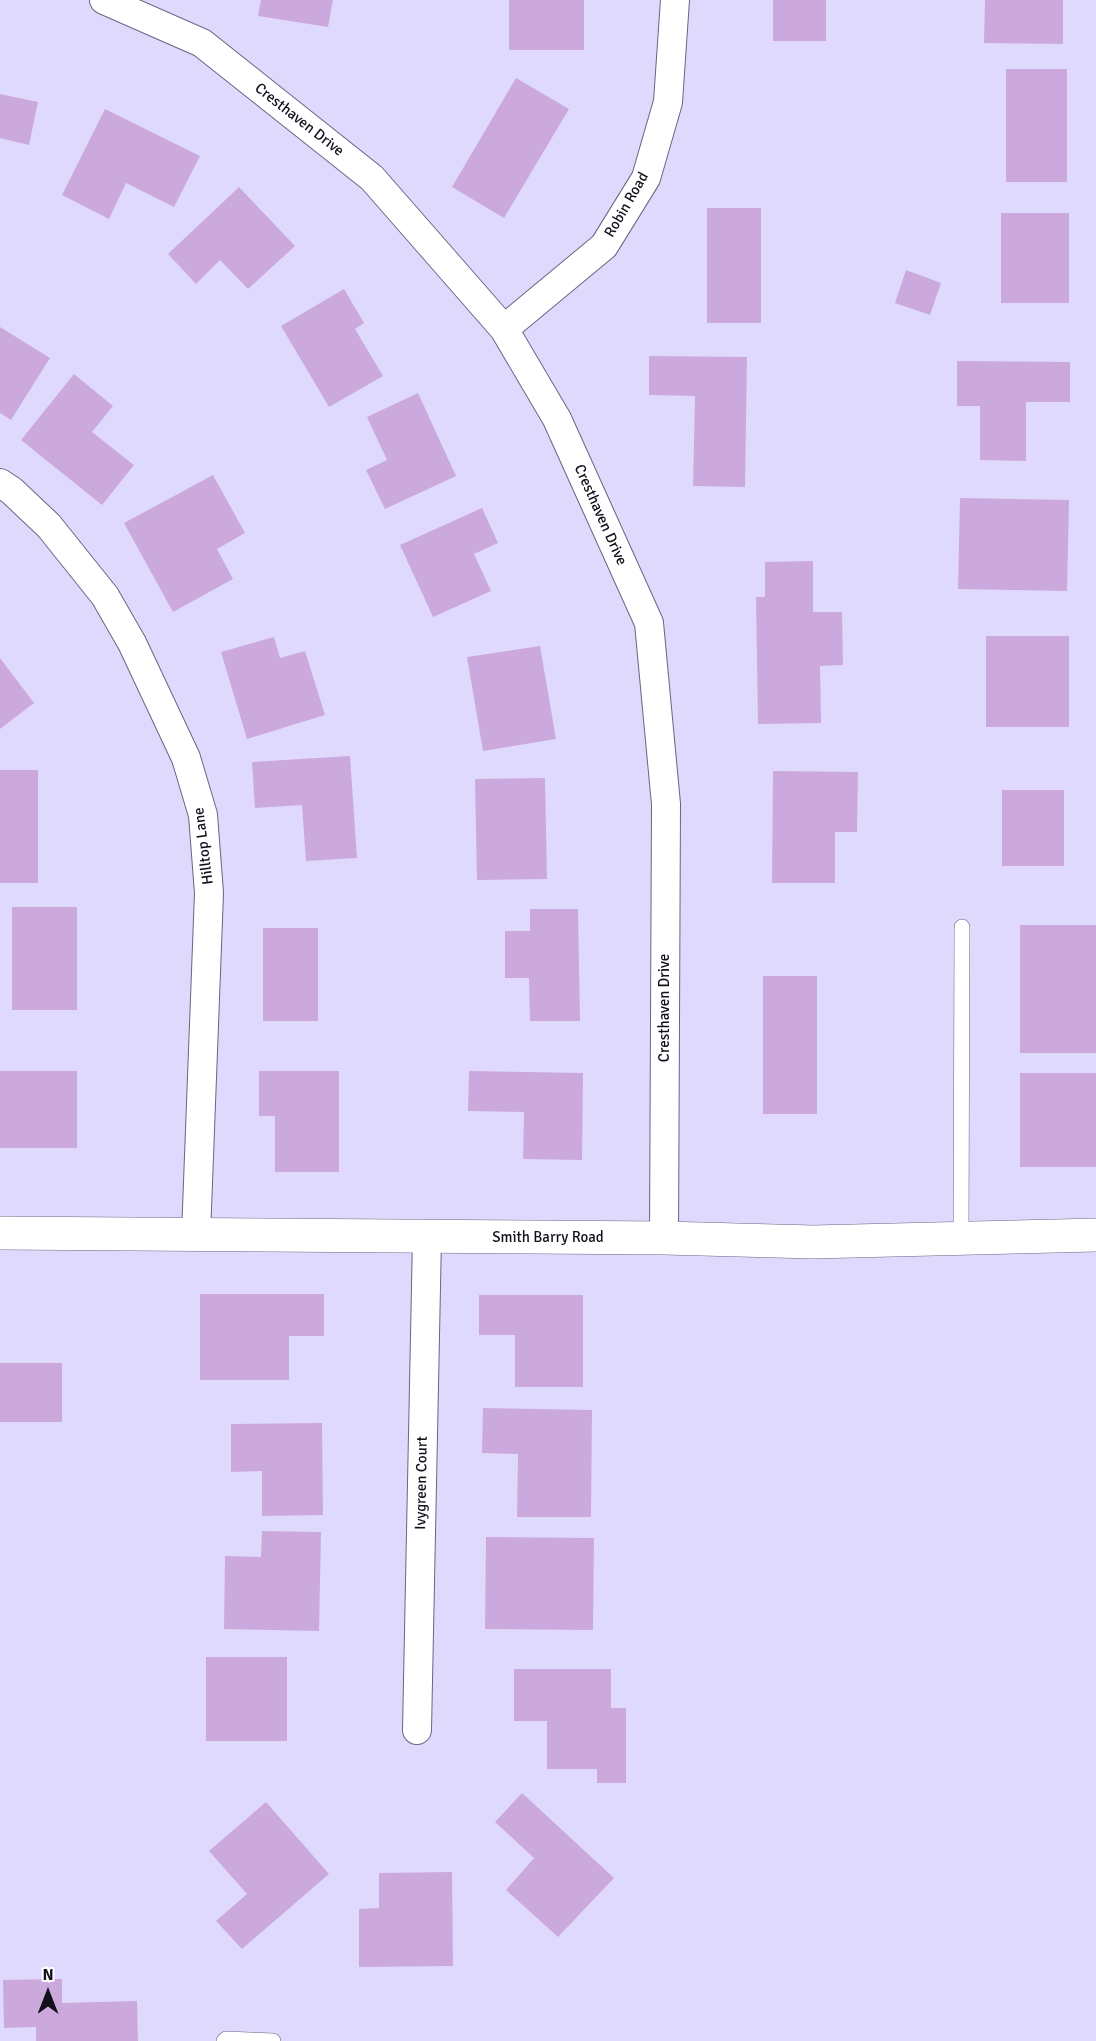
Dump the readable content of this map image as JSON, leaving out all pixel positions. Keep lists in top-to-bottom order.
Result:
{
  "streets": {
    "street": [
      "Cresthaven Drive",
      "Robin Road",
      "Hilltop Lane",
      "Smith Barry Road",
      "Ivygreen Court"
    ]
  },
  "crossings": [
    ["Cresthaven Drive", "Robin Road"],
    ["Cresthaven Drive", "Smith Barry Road"],
    ["Hilltop Lane", "Smith Barry Road"],
    ["Smith Barry Road", "Ivygreen Court"]
  ],
  "north": "top"
}
